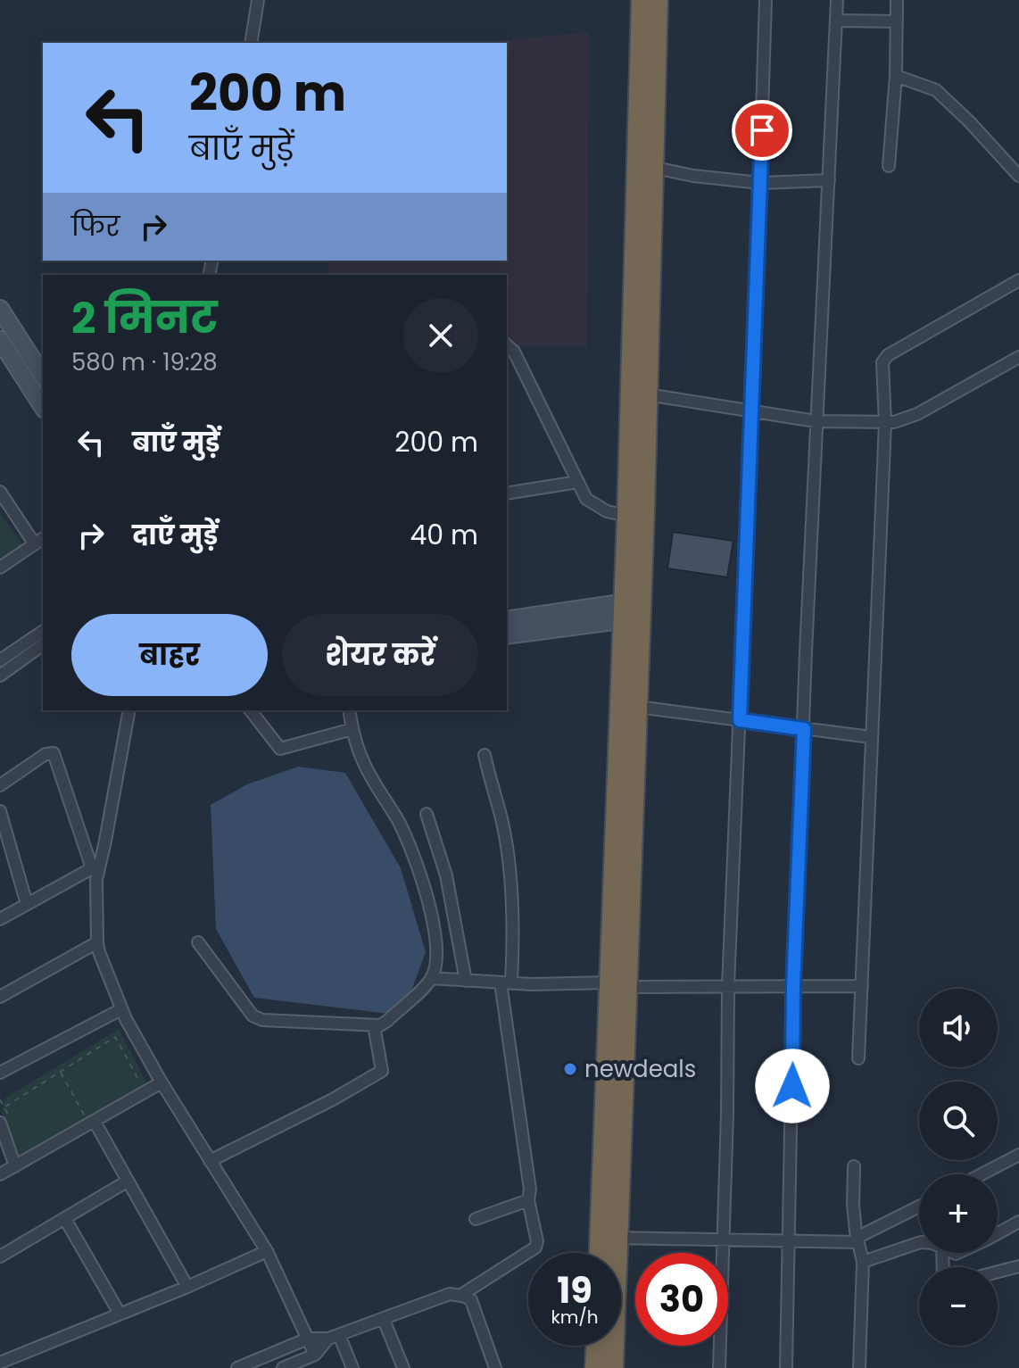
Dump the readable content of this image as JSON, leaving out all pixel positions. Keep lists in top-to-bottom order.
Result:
{
  "places": ["newdeals"],
  "page": {
    "turn": ["200 m", "बाएँ मुड़ें"],
    "then": "फिर",
    "heading": ["2 मिनट", "580 m · 19:28"],
    "list": [
      {
        "name": "बाएँ मुड़ें",
        "value": "200 m"
      },
      {
        "name": "दाएँ मुड़ें",
        "value": "40 m"
      }
    ],
    "buttons": ["बाहर", "शेयर करें"],
    "map_buttons": ["+", "−"],
    "speed": "19 km/h",
    "limit": "30"
  }
}
